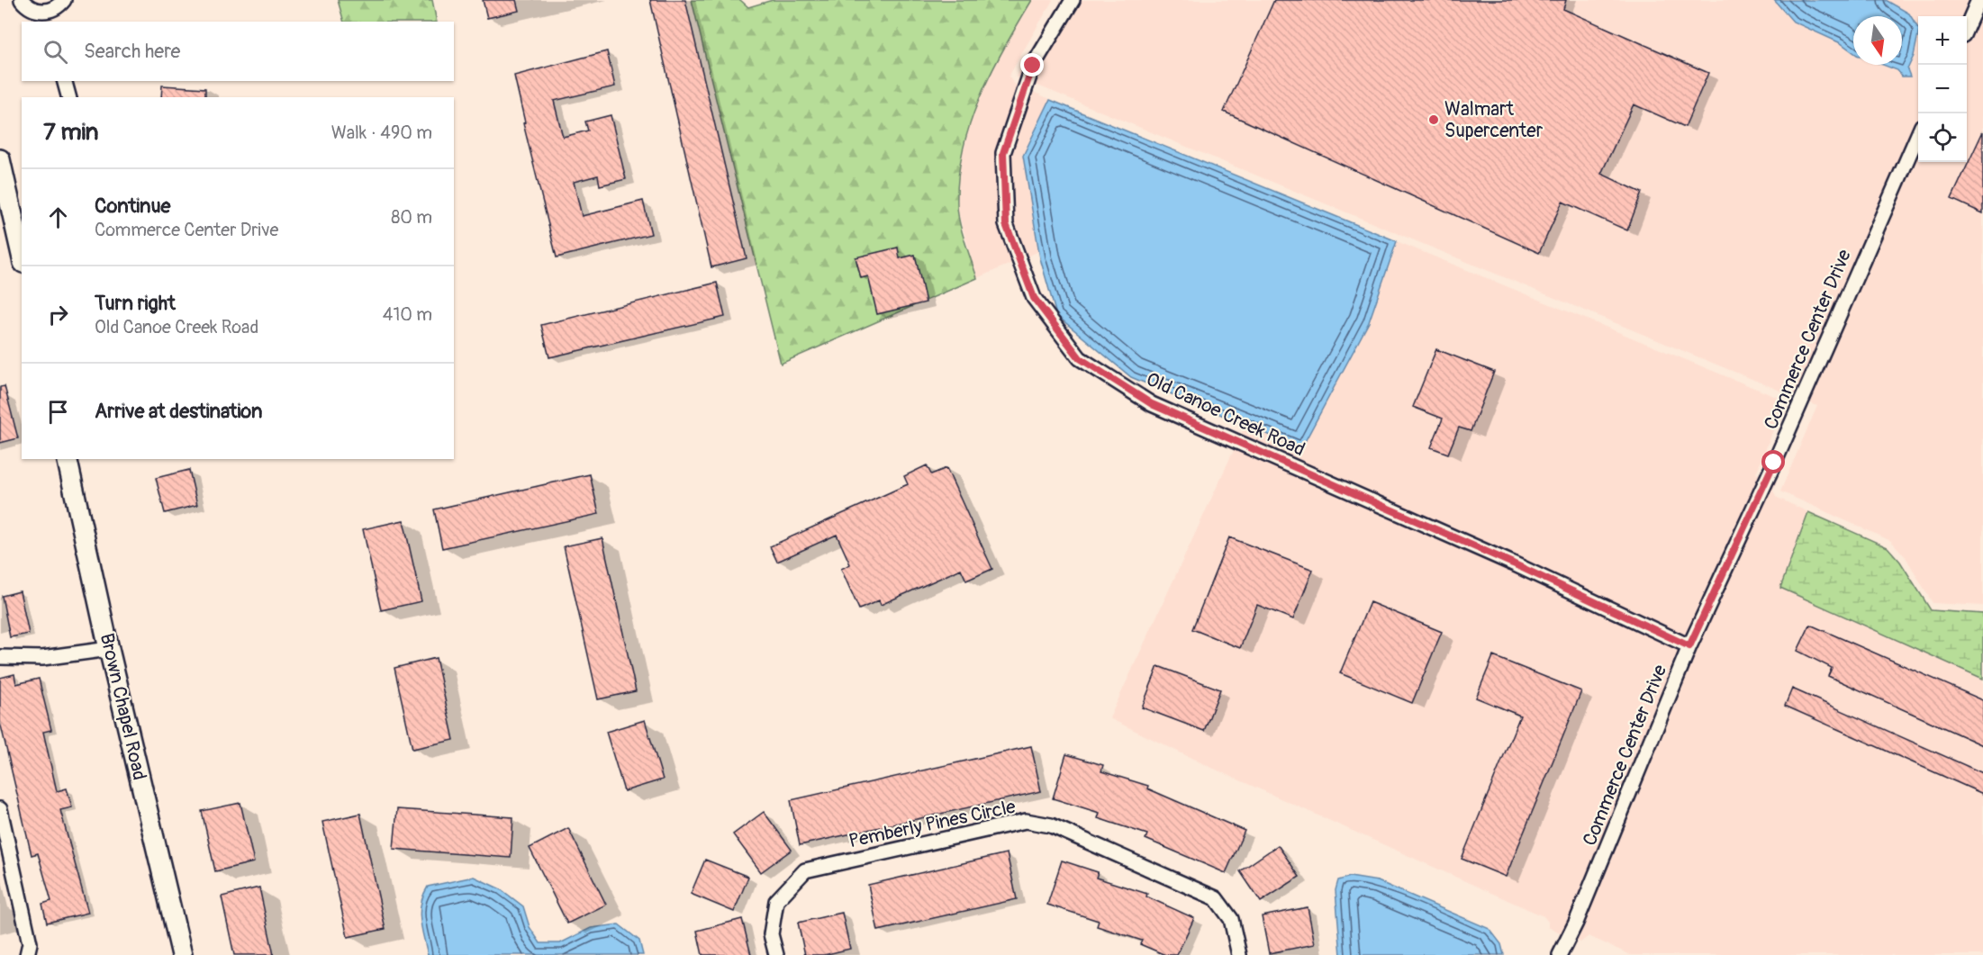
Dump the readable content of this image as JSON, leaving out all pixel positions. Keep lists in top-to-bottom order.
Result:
{
  "streets": {
    "street": [
      "Commerce Center Drive",
      "Old Canoe Creek Road",
      "Brown Chapel Road",
      "Pemberly Pines Circle"
    ]
  },
  "crossings": [
    ["Commerce Center Drive", "Old Canoe Creek Road"]
  ],
  "places": ["Walmart Supercenter"],
  "north": "bottom",
  "page": {
    "map_buttons": ["+", "−"],
    "search": "Search here",
    "heading": ["7 min", "Walk · 490 m"],
    "list": [
      ["Continue", "Commerce Center Drive", "80 m"],
      ["Turn right", "Old Canoe Creek Road", "410 m"],
      "Arrive at destination"
    ]
  }
}
